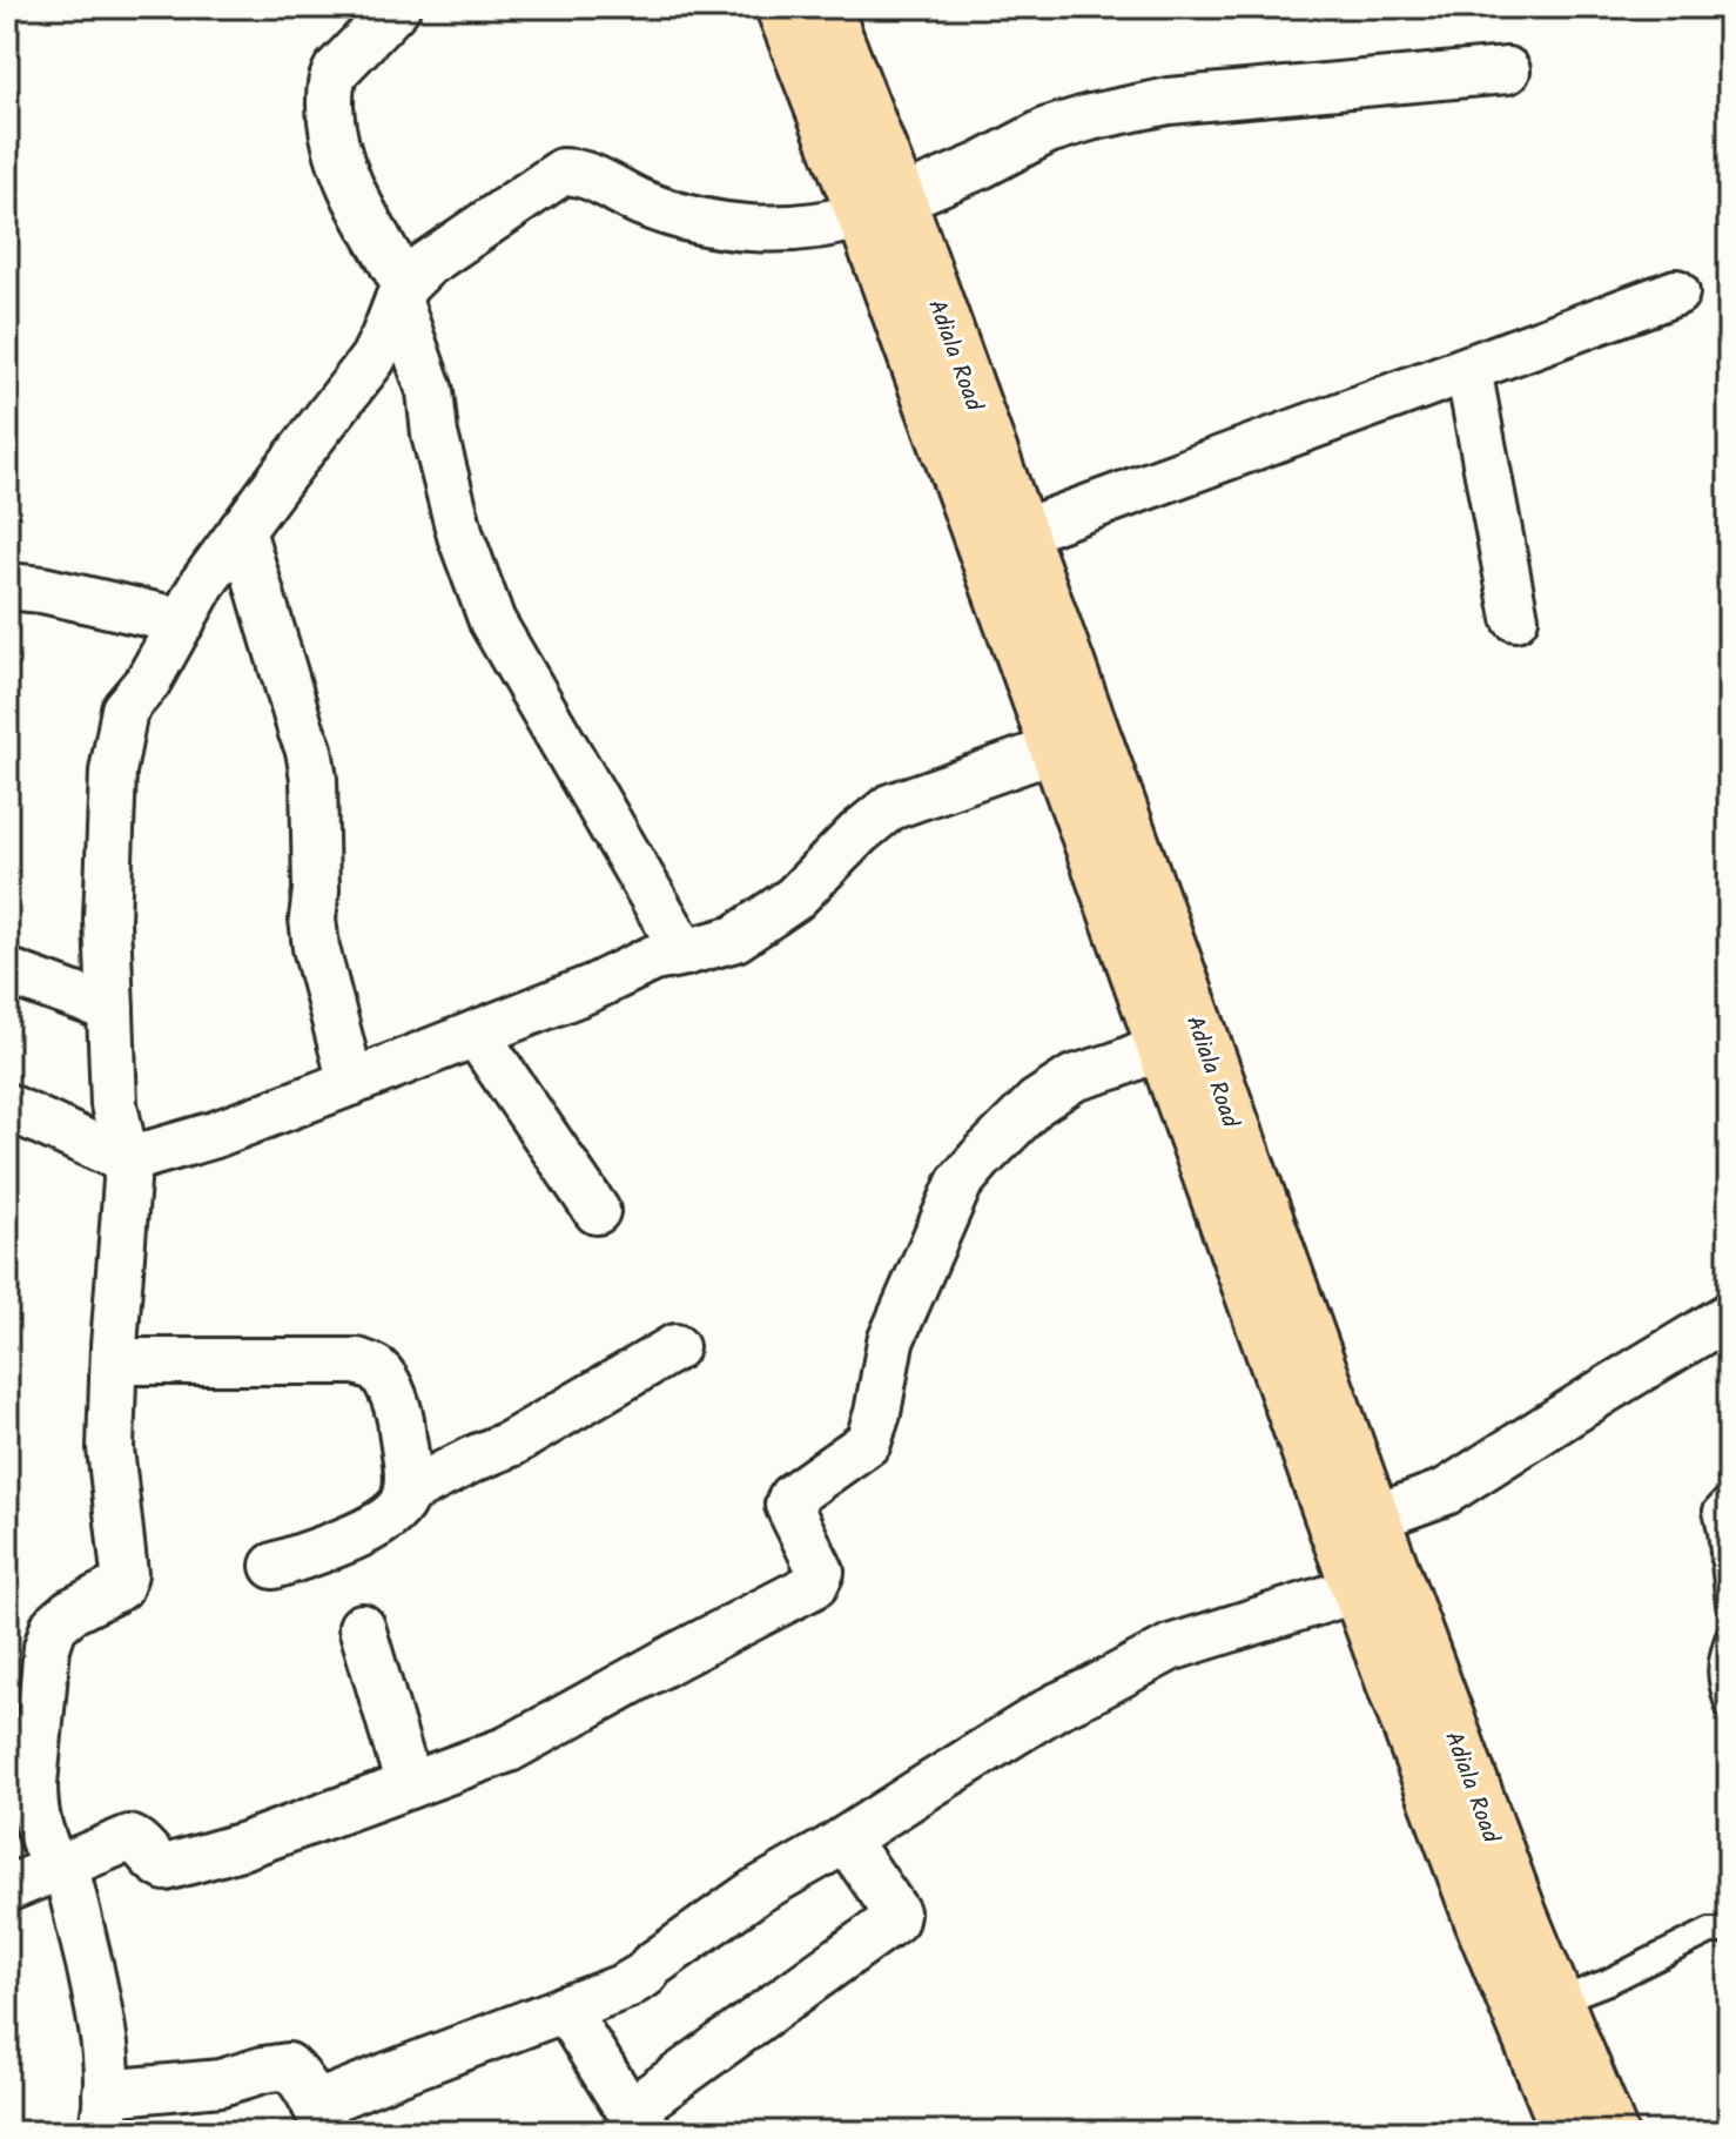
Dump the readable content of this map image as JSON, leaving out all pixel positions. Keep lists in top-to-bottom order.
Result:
{
  "streets": {
    "main road": ["Adiala Road"]
  }
}
